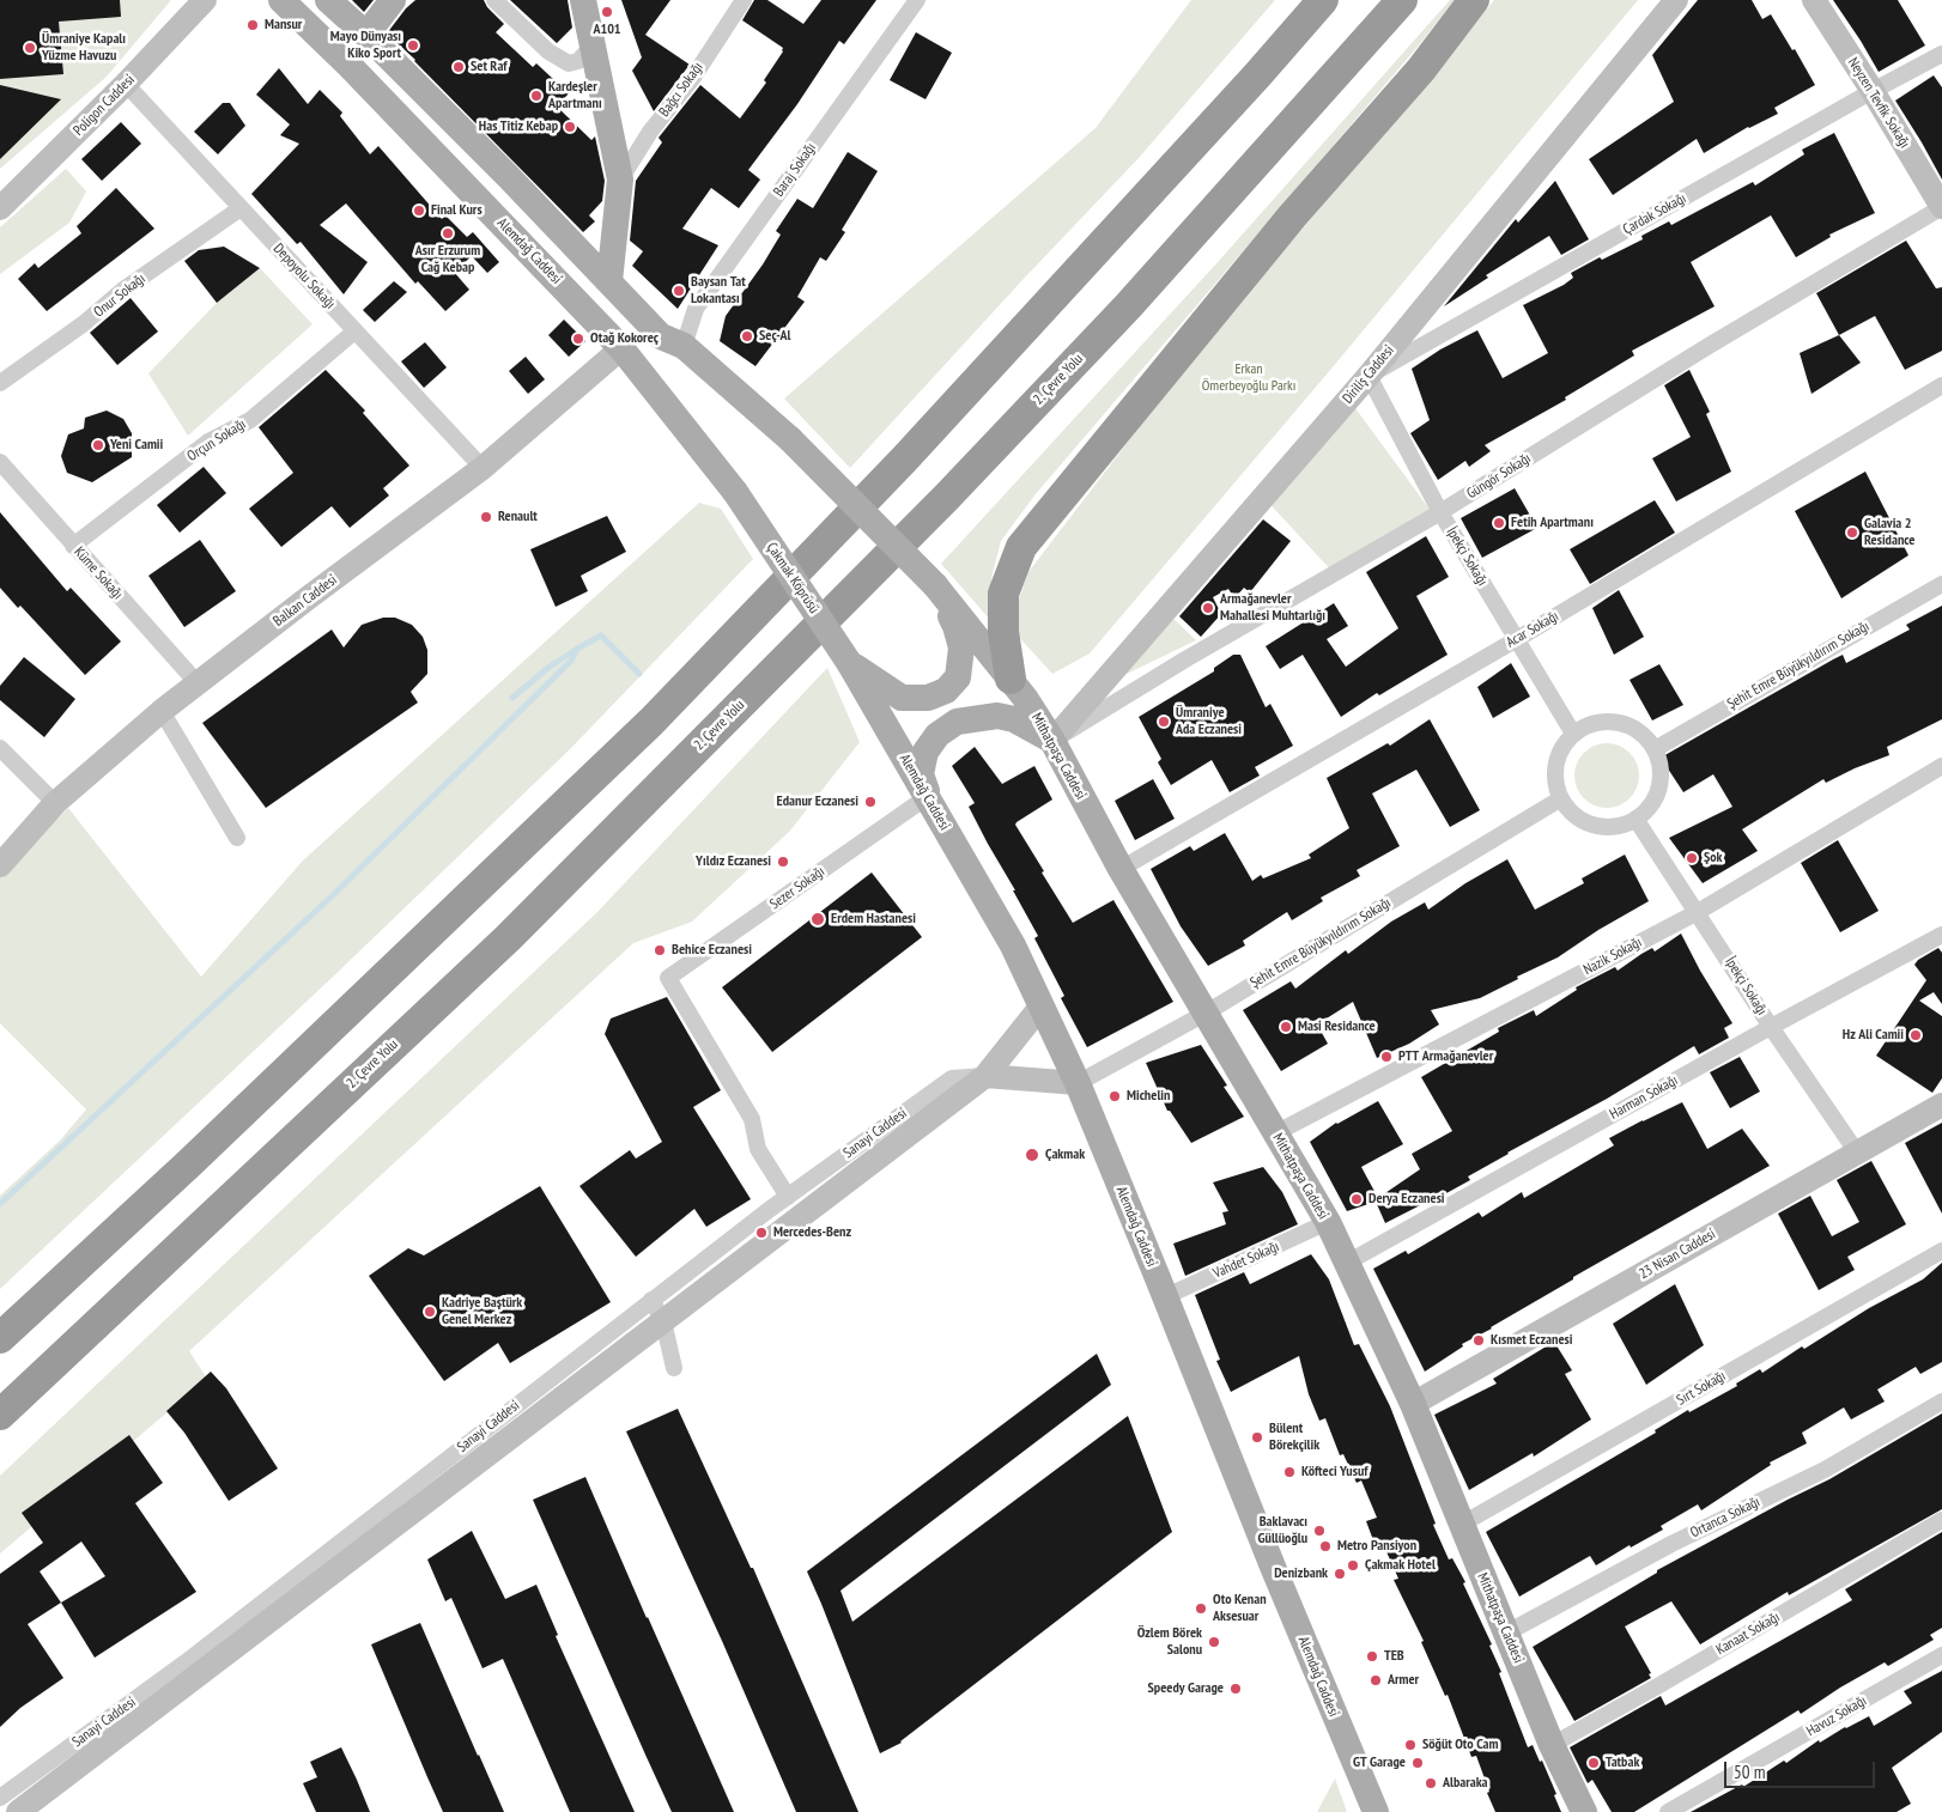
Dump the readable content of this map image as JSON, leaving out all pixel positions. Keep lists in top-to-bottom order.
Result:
{
  "streets": {
    "highway": ["2. Çevre Yolu"],
    "main road": ["Alemdağ Caddesi", "Çakmak Köprüsü", "Mithatpaşa Caddesi"],
    "street": [
      "Bağcı Sokağı",
      "Neyzen Tevfik Sokağı",
      "Poligon Caddesi",
      "Baraj Sokağı",
      "Çardak Sokağı",
      "Depoyolu Sokağı",
      "Onur Sokağı",
      "Diriliş Caddesi",
      "Orçun Sokağı",
      "Güngör Sokağı",
      "İpekçi Sokağı",
      "Küme Sokağı",
      "Balkan Caddesi",
      "Acar Sokağı",
      "Şehit Emre Büyükyıldırım Sokağı",
      "Sezer Sokağı",
      "Nazik Sokağı",
      "Harman Sokağı",
      "Sanayi Caddesi",
      "23 Nisan Caddesi",
      "Vahdet Sokağı",
      "Sırt Sokağı",
      "Ortanca Sokağı",
      "Kanaat Sokağı",
      "Havuz Sokağı"
    ]
  },
  "crossings": [
    ["Neyzen Tevfik Sokağı", "Çardak Sokağı"],
    ["Neyzen Tevfik Sokağı", "Güngör Sokağı"],
    ["Poligon Caddesi", "Depoyolu Sokağı"],
    ["Çardak Sokağı", "Diriliş Caddesi"],
    ["Çardak Sokağı", "İpekçi Sokağı"],
    ["Alemdağ Caddesi", "Çakmak Köprüsü"],
    ["Alemdağ Caddesi", "Balkan Caddesi"],
    ["Alemdağ Caddesi", "Şehit Emre Büyükyıldırım Sokağı"],
    ["Alemdağ Caddesi", "Sezer Sokağı"],
    ["Alemdağ Caddesi", "Sanayi Caddesi"],
    ["Alemdağ Caddesi", "Vahdet Sokağı"],
    ["Depoyolu Sokağı", "Onur Sokağı"],
    ["Depoyolu Sokağı", "Orçun Sokağı"],
    ["Depoyolu Sokağı", "Balkan Caddesi"],
    ["Diriliş Caddesi", "Güngör Sokağı"],
    ["Diriliş Caddesi", "İpekçi Sokağı"],
    ["Diriliş Caddesi", "Mithatpaşa Caddesi"],
    ["Orçun Sokağı", "Küme Sokağı"],
    ["Güngör Sokağı", "İpekçi Sokağı"],
    ["Güngör Sokağı", "Mithatpaşa Caddesi"],
    ["İpekçi Sokağı", "Acar Sokağı"],
    ["İpekçi Sokağı", "Şehit Emre Büyükyıldırım Sokağı"],
    ["İpekçi Sokağı", "Nazik Sokağı"],
    ["İpekçi Sokağı", "Harman Sokağı"],
    ["İpekçi Sokağı", "23 Nisan Caddesi"],
    ["Küme Sokağı", "Balkan Caddesi"],
    ["Acar Sokağı", "Mithatpaşa Caddesi"],
    ["Şehit Emre Büyükyıldırım Sokağı", "Mithatpaşa Caddesi"],
    ["Şehit Emre Büyükyıldırım Sokağı", "Sanayi Caddesi"],
    ["Mithatpaşa Caddesi", "Nazik Sokağı"],
    ["Mithatpaşa Caddesi", "Harman Sokağı"],
    ["Mithatpaşa Caddesi", "23 Nisan Caddesi"],
    ["Mithatpaşa Caddesi", "Vahdet Sokağı"],
    ["Mithatpaşa Caddesi", "Sırt Sokağı"],
    ["Mithatpaşa Caddesi", "Ortanca Sokağı"],
    ["Mithatpaşa Caddesi", "Kanaat Sokağı"],
    ["Sezer Sokağı", "Sanayi Caddesi"]
  ],
  "parks": ["Erkan Ömerbeyoğlu Parkı"],
  "places": [
    "A101",
    "Mansur",
    "Mayo Dünyası Kiko Sport",
    "Ümraniye Kapalı Yüzme Havuzu",
    "Set Raf",
    "Kardeşler Apartmanı",
    "Has Titiz Kebap",
    "Final Kurs",
    "Asır Erzurum Cağ Kebap",
    "Baysan Tat Lokantası",
    "Seç-Al",
    "Otağ Kokoreç",
    "Yeni Camii",
    "Renault",
    "Fetih Apartmanı",
    "Galavia 2 Residance",
    "Armağanevler Mahallesi Muhtarlığı",
    "Ümraniye Ada Eczanesi",
    "Edanur Eczanesi",
    "Şok",
    "Yıldız Eczanesi",
    "Erdem Hastanesi",
    "Behice Eczanesi",
    "Masi Residance",
    "Hz Ali Camii",
    "PTT Armağanevler",
    "Michelin",
    "Çakmak",
    "Derya Eczanesi",
    "Mercedes-Benz",
    "Kadriye Baştürk Genel Merkez",
    "Kısmet Eczanesi",
    "Bülent Börekçilik",
    "Köfteci Yusuf",
    "Baklavacı Güllüoğlu",
    "Metro Pansiyon",
    "Çakmak Hotel",
    "Denizbank",
    "Oto Kenan Aksesuar",
    "Özlem Börek Salonu",
    "TEB",
    "Armer",
    "Speedy Garage",
    "Söğüt Oto Cam",
    "GT Garage",
    "Tatbak",
    "Albaraka"
  ],
  "scale_bar": "50 m"
}
